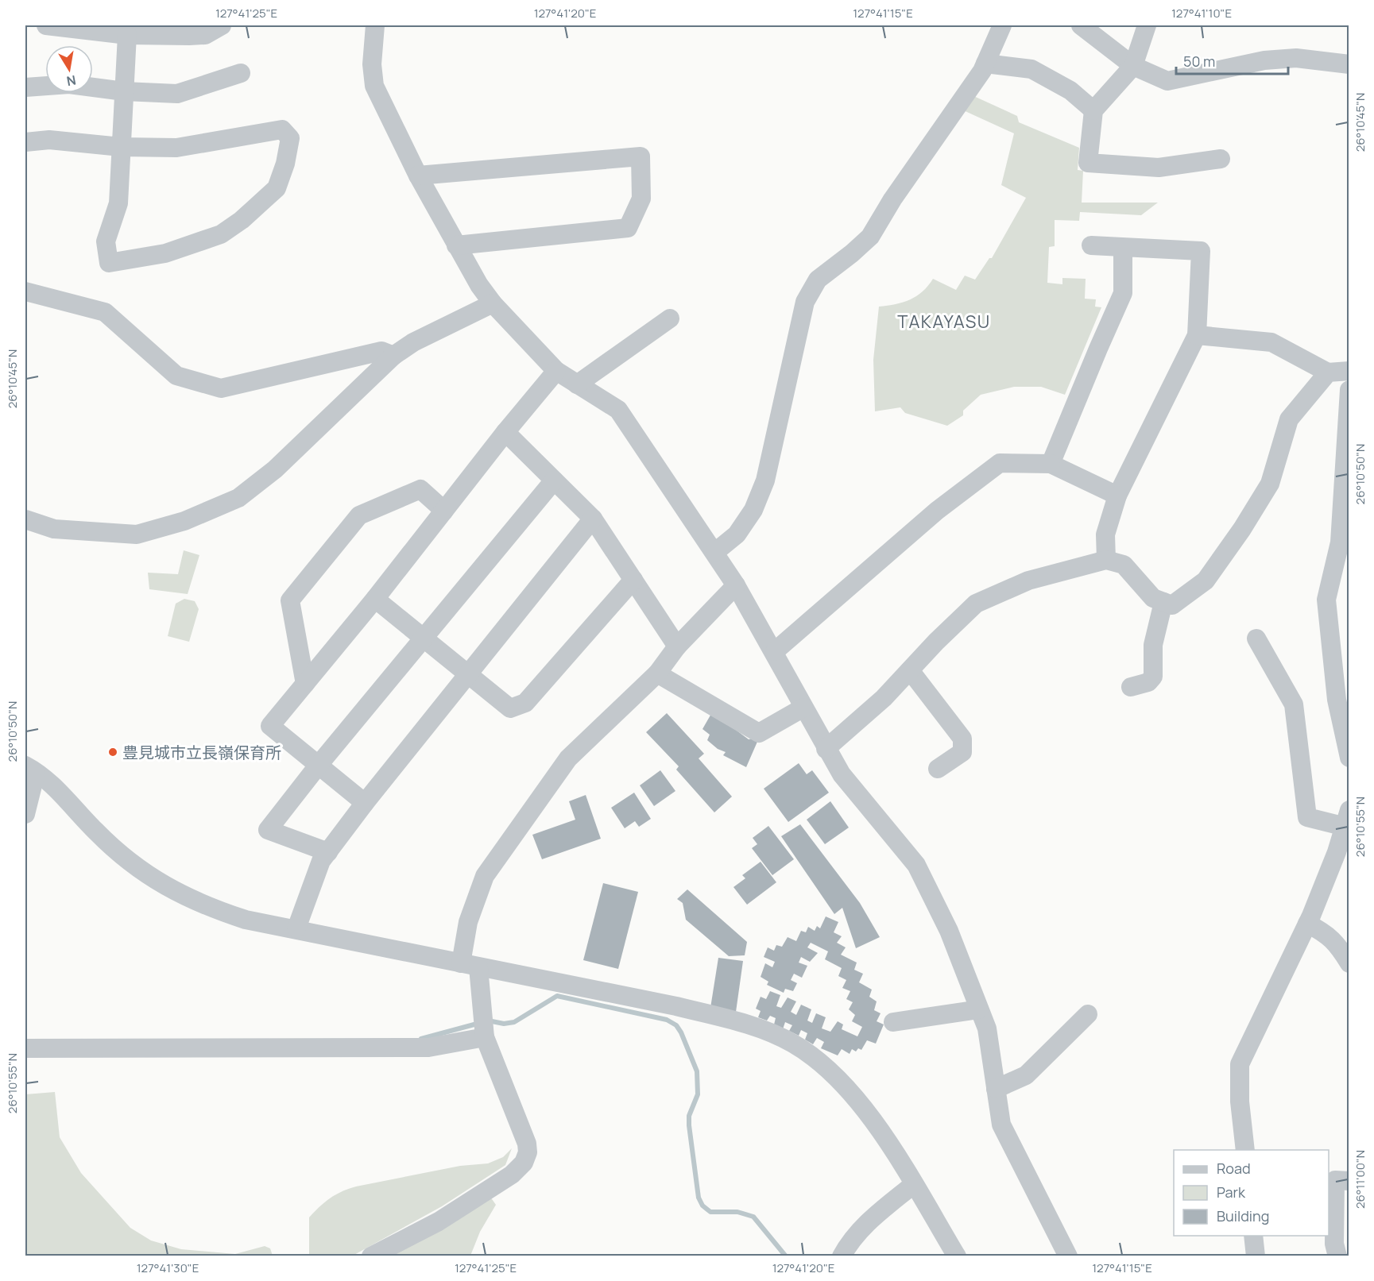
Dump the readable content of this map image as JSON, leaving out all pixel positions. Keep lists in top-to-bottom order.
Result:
{
  "districts": ["TAKAYASU"],
  "places": ["豊見城市立長嶺保育所"],
  "legend": ["Road", "Park", "Building"],
  "scale_bar": "50 m",
  "north": "bottom",
  "coordinates": [
    "127°41'25\"E",
    "127°41'20\"E",
    "127°41'15\"E",
    "127°41'10\"E",
    "26°10'45\"N",
    "26°10'50\"N",
    "26°10'55\"N",
    "26°11'00\"N",
    "127°41'30\"E"
  ]
}
